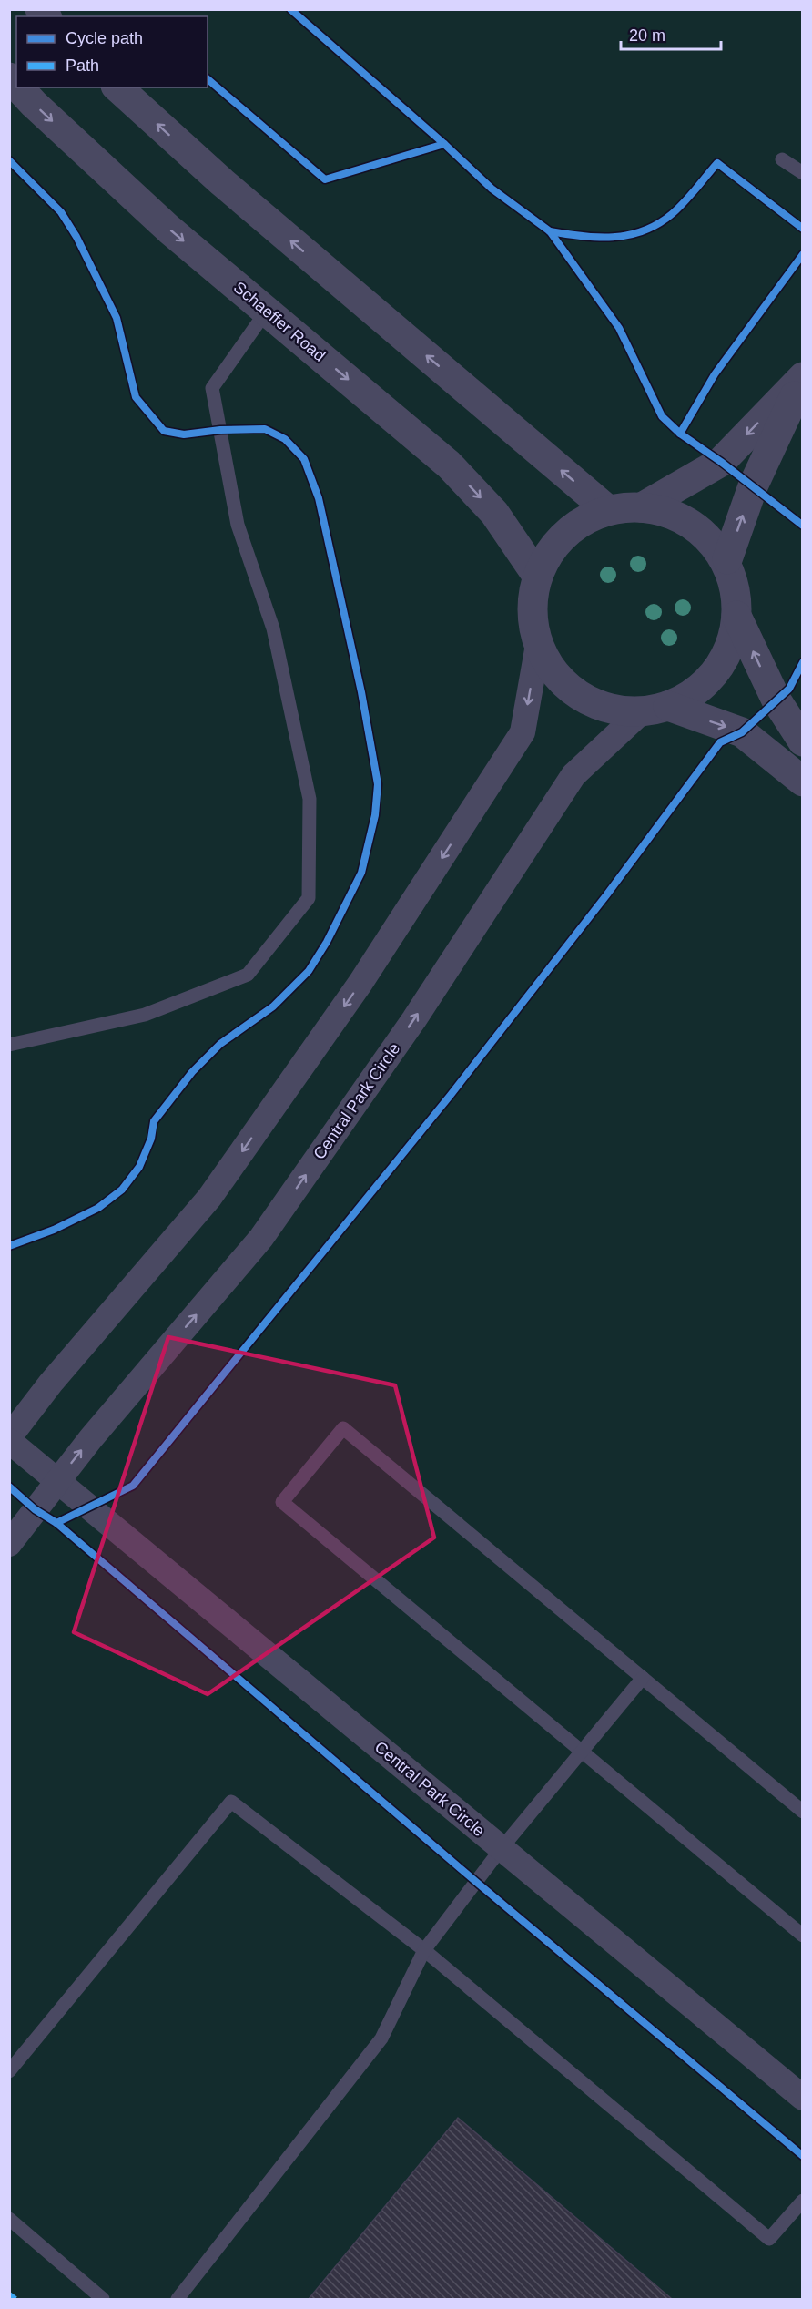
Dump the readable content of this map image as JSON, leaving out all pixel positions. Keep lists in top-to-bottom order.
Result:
{
  "streets": {
    "street": ["Schaeffer Road", "Central Park Circle"]
  },
  "legend": ["Cycle path", "Path"],
  "scale_bar": "20 m"
}
